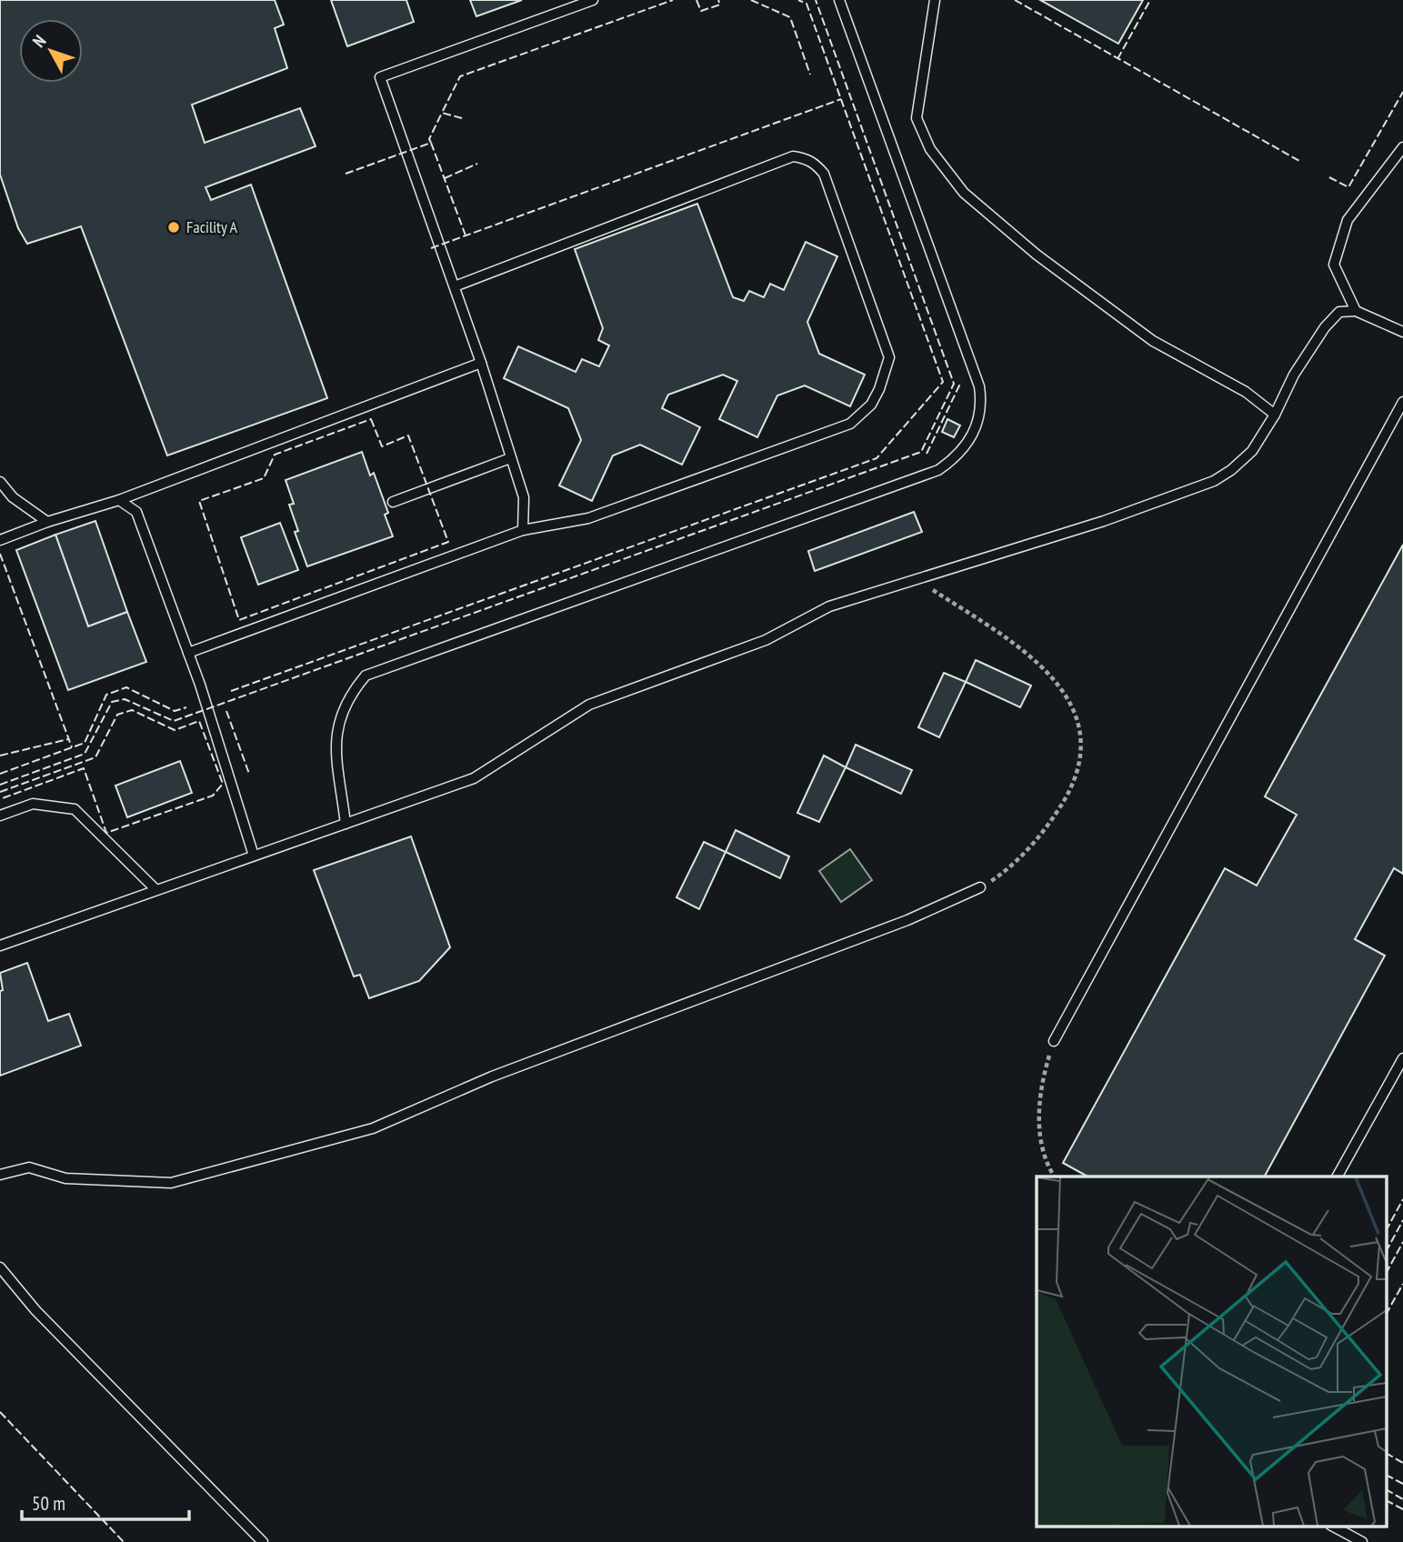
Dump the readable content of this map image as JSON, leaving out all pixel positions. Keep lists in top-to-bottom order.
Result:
{
  "places": ["Facility A"],
  "scale_bar": "50 m",
  "north": "top left"
}
